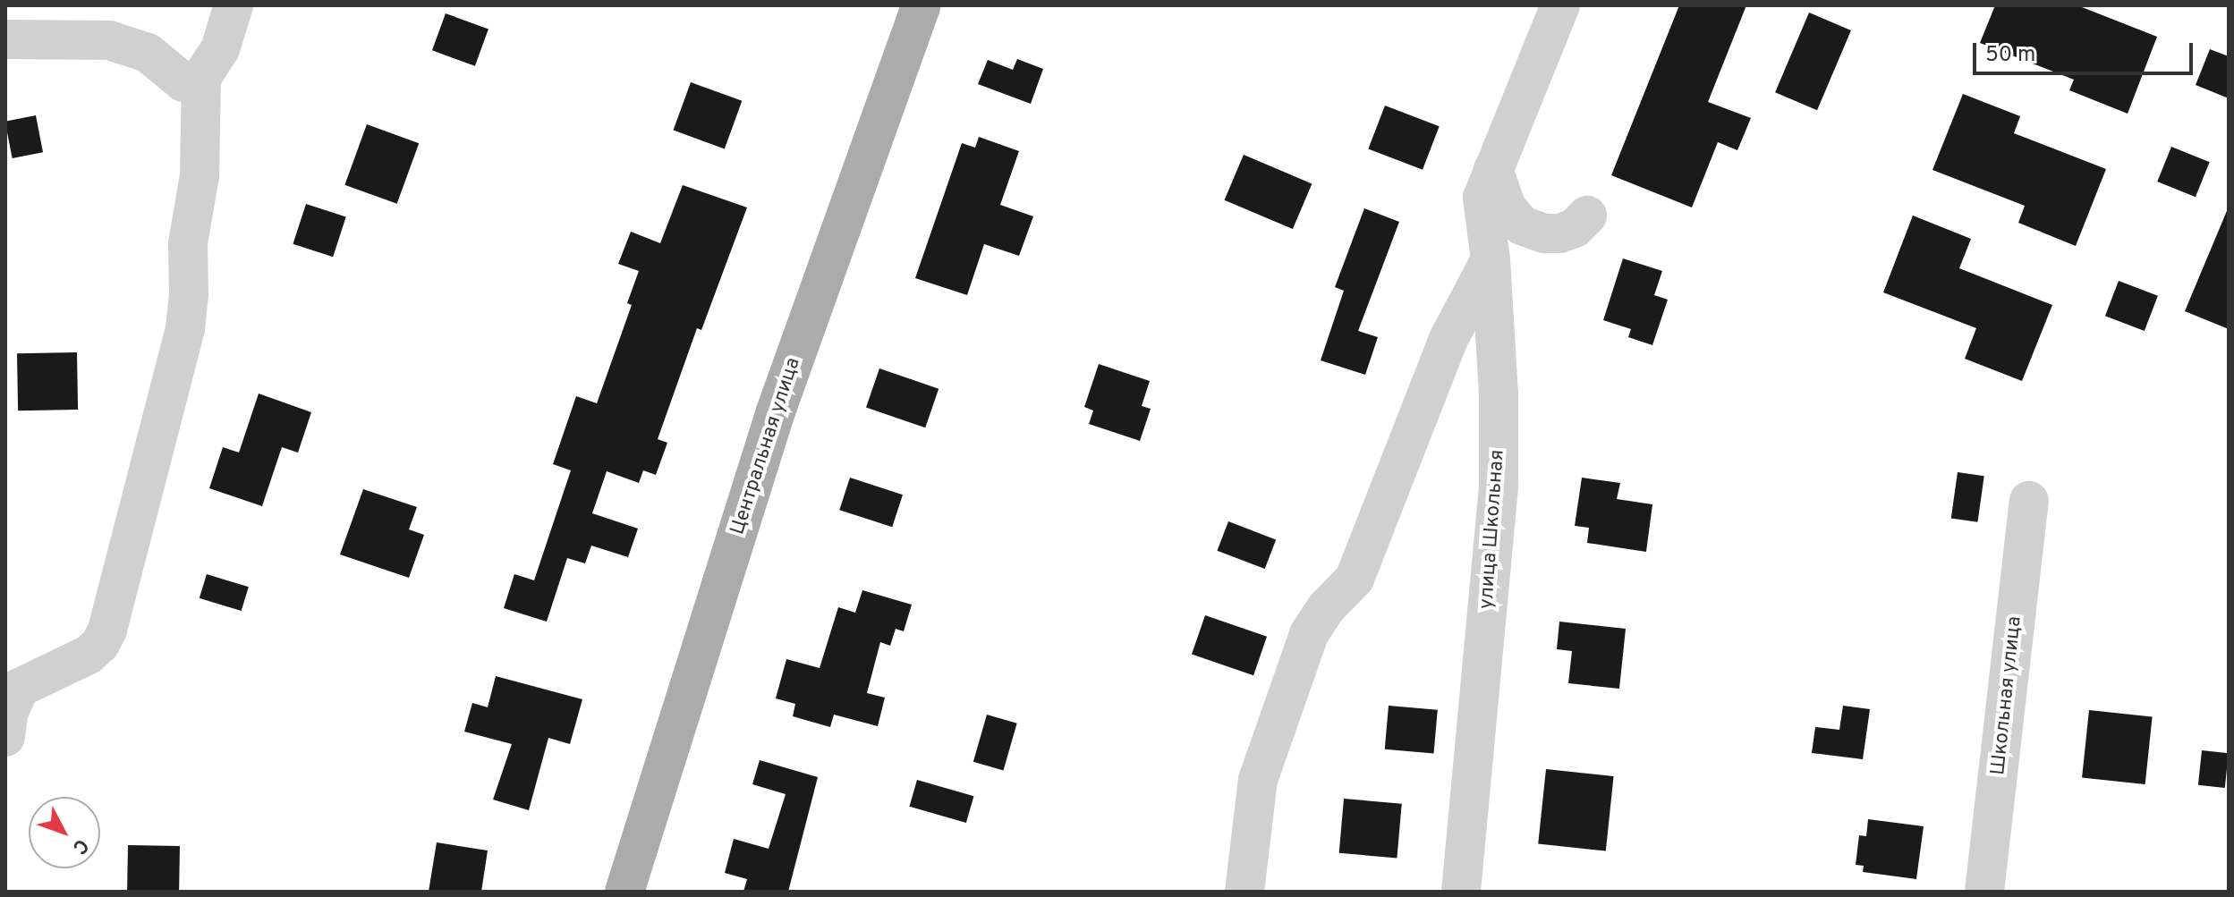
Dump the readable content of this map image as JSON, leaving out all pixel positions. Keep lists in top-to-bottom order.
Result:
{
  "streets": {
    "main road": ["Центральная улица"],
    "street": ["улица Школьная", "Школьная улица"]
  },
  "scale_bar": "50 m",
  "north": "bottom right"
}
